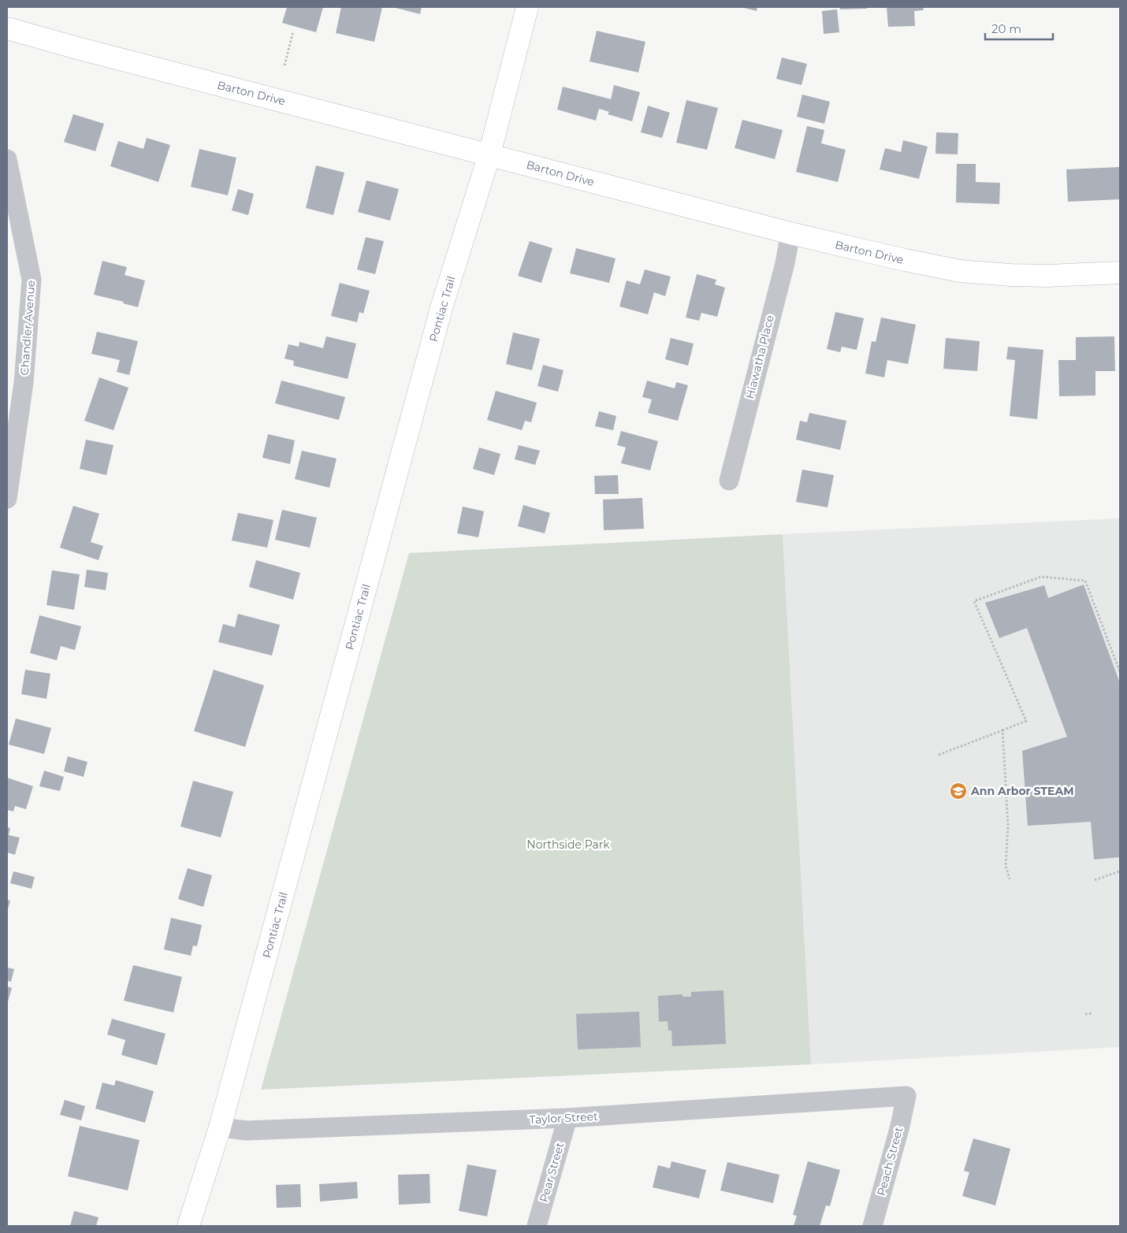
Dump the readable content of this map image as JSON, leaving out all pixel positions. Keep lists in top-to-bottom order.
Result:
{
  "streets": {
    "main road": ["Barton Drive", "Pontiac Trail"],
    "street": [
      "Chandler Avenue",
      "Hiawatha Place",
      "Taylor Street",
      "Peach Street",
      "Pear Street"
    ]
  },
  "crossings": [
    ["Barton Drive", "Pontiac Trail"],
    ["Barton Drive", "Hiawatha Place"],
    ["Pontiac Trail", "Taylor Street"],
    ["Taylor Street", "Peach Street"],
    ["Taylor Street", "Pear Street"]
  ],
  "parks": ["Northside Park"],
  "places": {
    "school or university": ["Ann Arbor STEAM"]
  },
  "scale_bar": "20 m"
}
